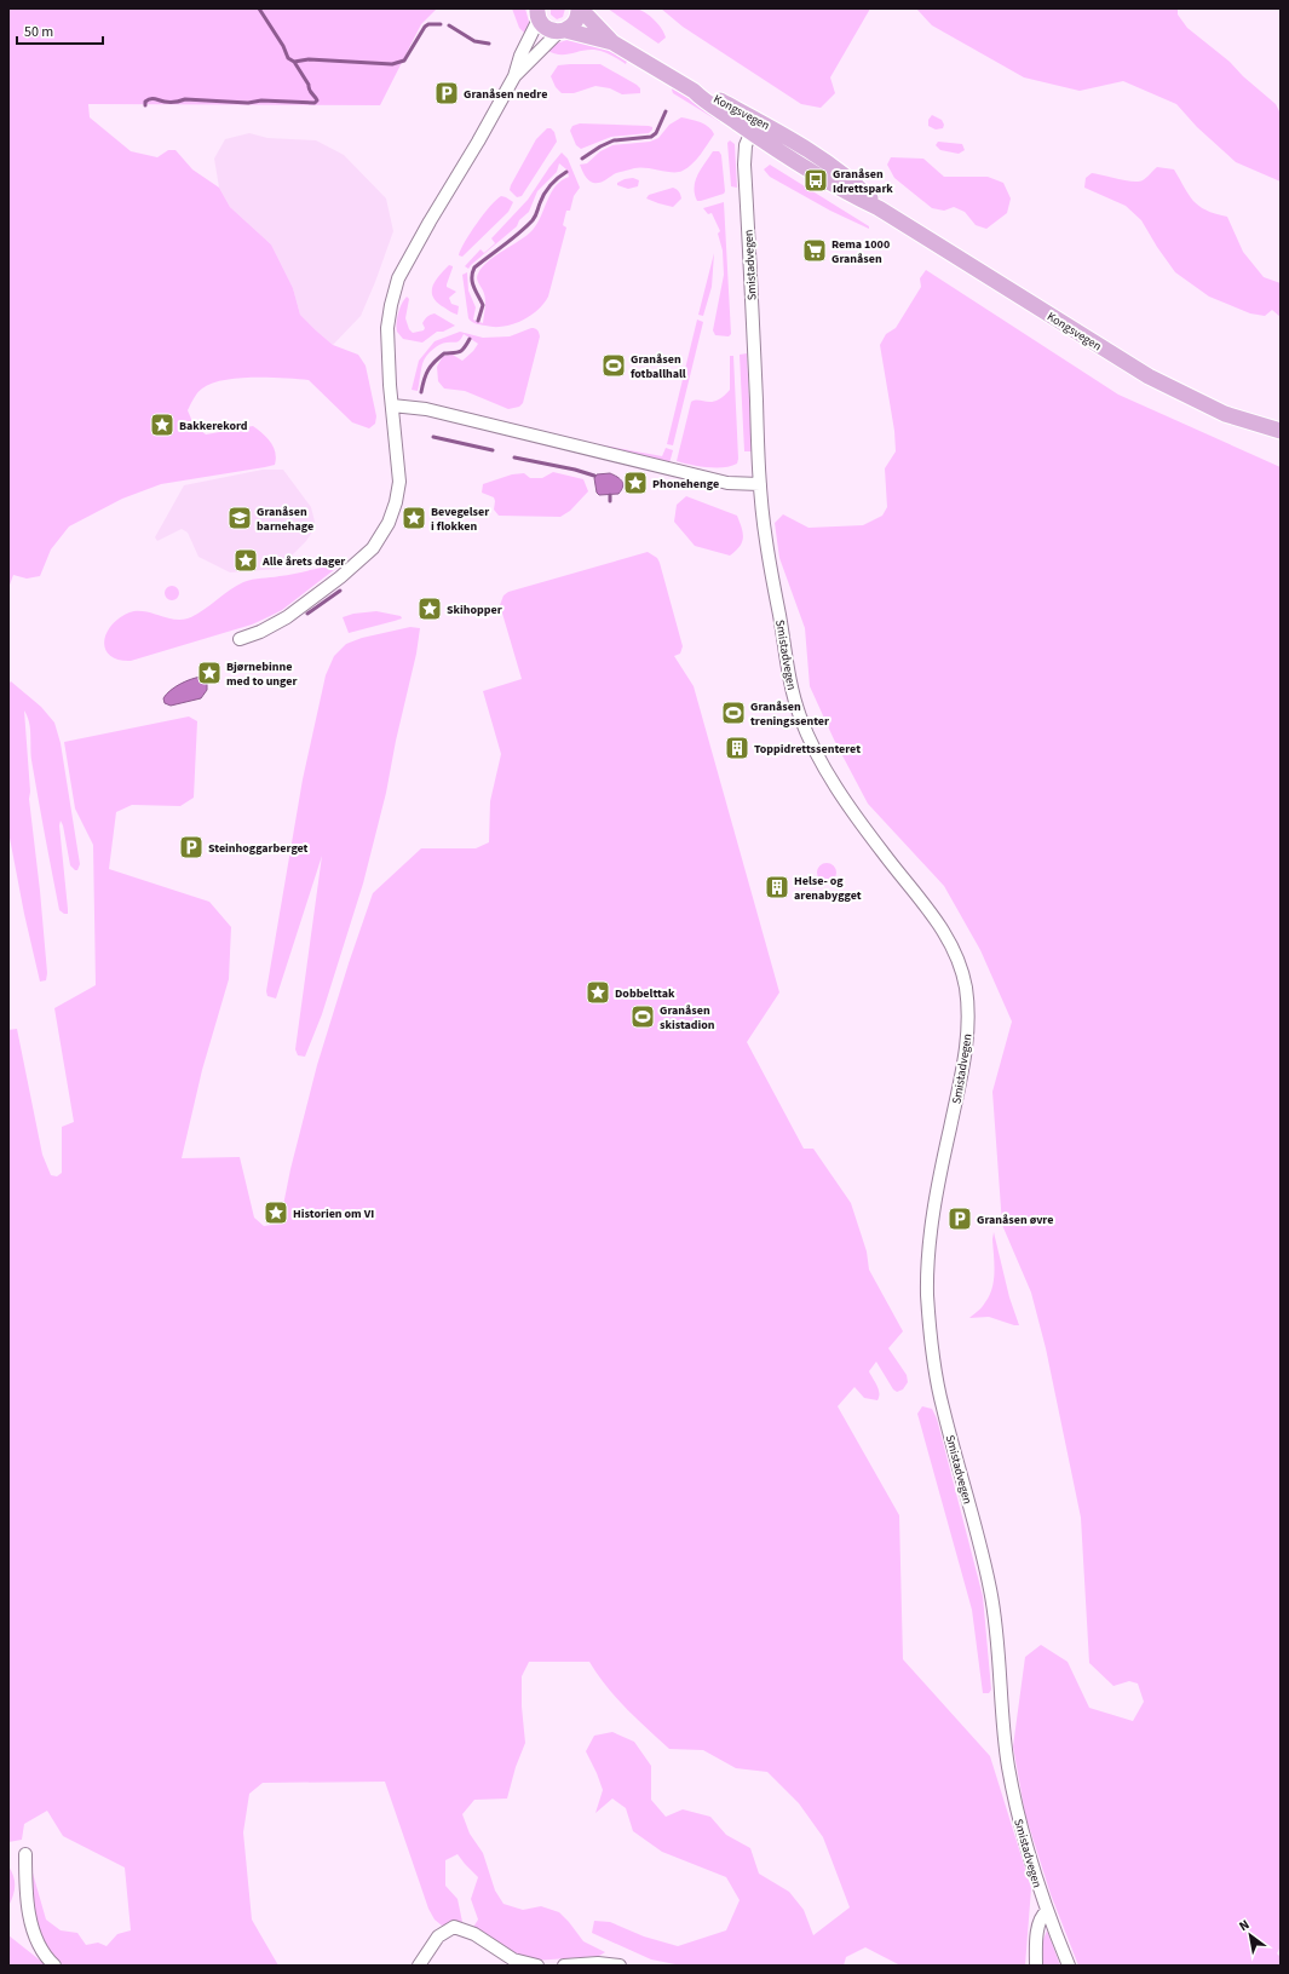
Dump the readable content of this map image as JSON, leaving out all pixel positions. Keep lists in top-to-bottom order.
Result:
{
  "streets": {
    "main road": ["Kongsvegen"],
    "street": ["Smistadvegen"]
  },
  "crossings": [
    ["Kongsvegen", "Smistadvegen"]
  ],
  "places": {
    "parking": ["Granåsen nedre", "Steinhoggarberget", "Granåsen øvre"],
    "bus stop": ["Granåsen Idrettspark"],
    "supermarket": ["Rema 1000 Granåsen"],
    "sports": ["Granåsen fotballhall", "Granåsen treningssenter", "Granåsen skistadion"],
    "place": [
      "Bakkerekord",
      "Phonehenge",
      "Bevegelser i flokken",
      "Alle årets dager",
      "Skihopper",
      "Bjørnebinne med to unger",
      "Dobbelttak",
      "Historien om VI"
    ],
    "school or university": ["Granåsen barnehage"],
    "building": ["Toppidrettssenteret", "Helse- og arenabygget"]
  },
  "scale_bar": "50 m",
  "north": "top left"
}
